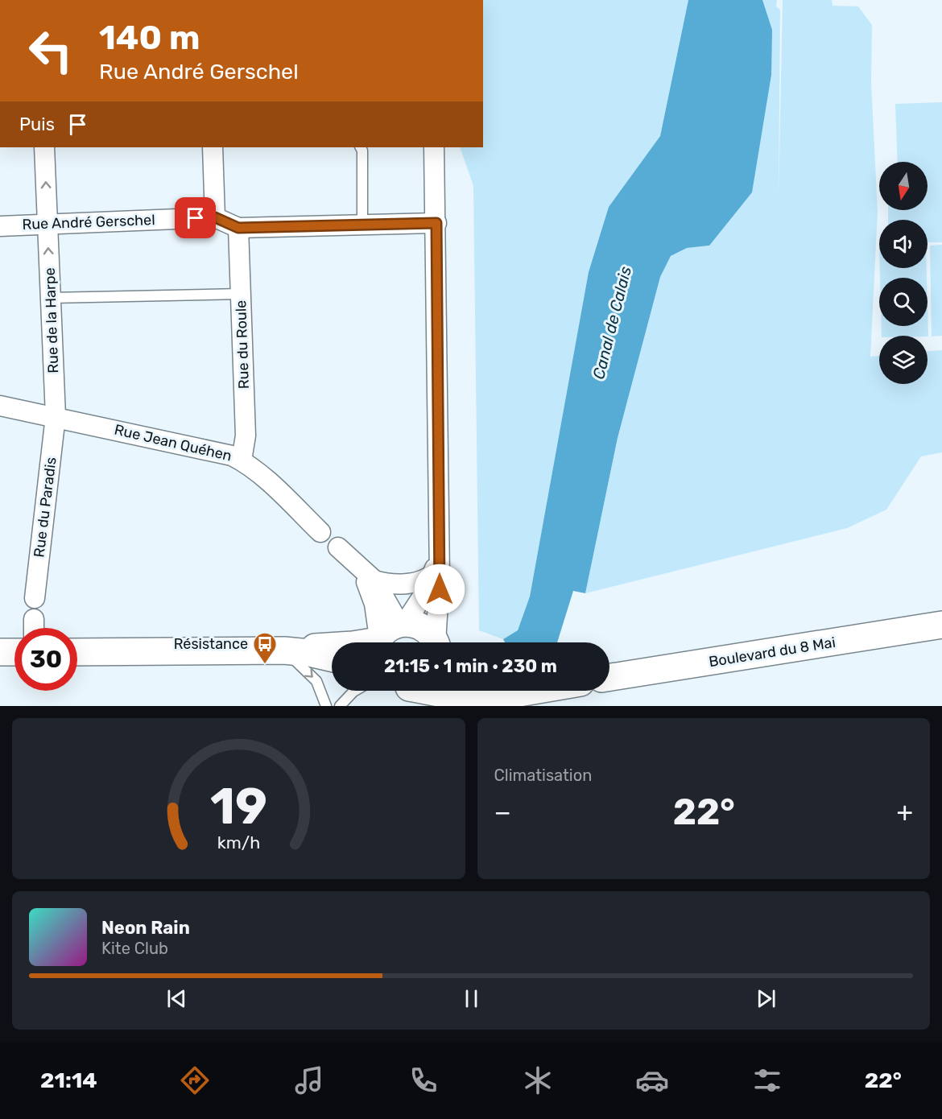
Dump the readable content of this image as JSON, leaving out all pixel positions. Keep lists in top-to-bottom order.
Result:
{
  "streets": {
    "street": [
      "Rue André Gerschel",
      "Rue de la Harpe",
      "Rue du Roule",
      "Rue Jean Quéhen",
      "Rue du Paradis",
      "Boulevard du 8 Mai"
    ]
  },
  "crossings": [
    ["Rue André Gerschel", "Rue de la Harpe"],
    ["Rue André Gerschel", "Rue du Roule"],
    ["Rue de la Harpe", "Rue Jean Quéhen"],
    ["Rue de la Harpe", "Rue du Paradis"],
    ["Rue du Roule", "Rue Jean Quéhen"],
    ["Rue Jean Quéhen", "Rue du Paradis"]
  ],
  "water": ["Canal de Calais"],
  "places": {
    "bus stop": ["Résistance"]
  },
  "north": "bottom",
  "page": {
    "turn": ["140 m", "Rue André Gerschel"],
    "then": "Puis",
    "limit": "30",
    "trip": "21:15 · 1 min · 230 m",
    "tile": "Climatisation",
    "heat": ["−", "22°", "+"],
    "song": ["Neon Rain", "Kite Club"],
    "tabs": ["21:14", "22°"],
    "gauge": ["19", "km/h"]
  }
}
